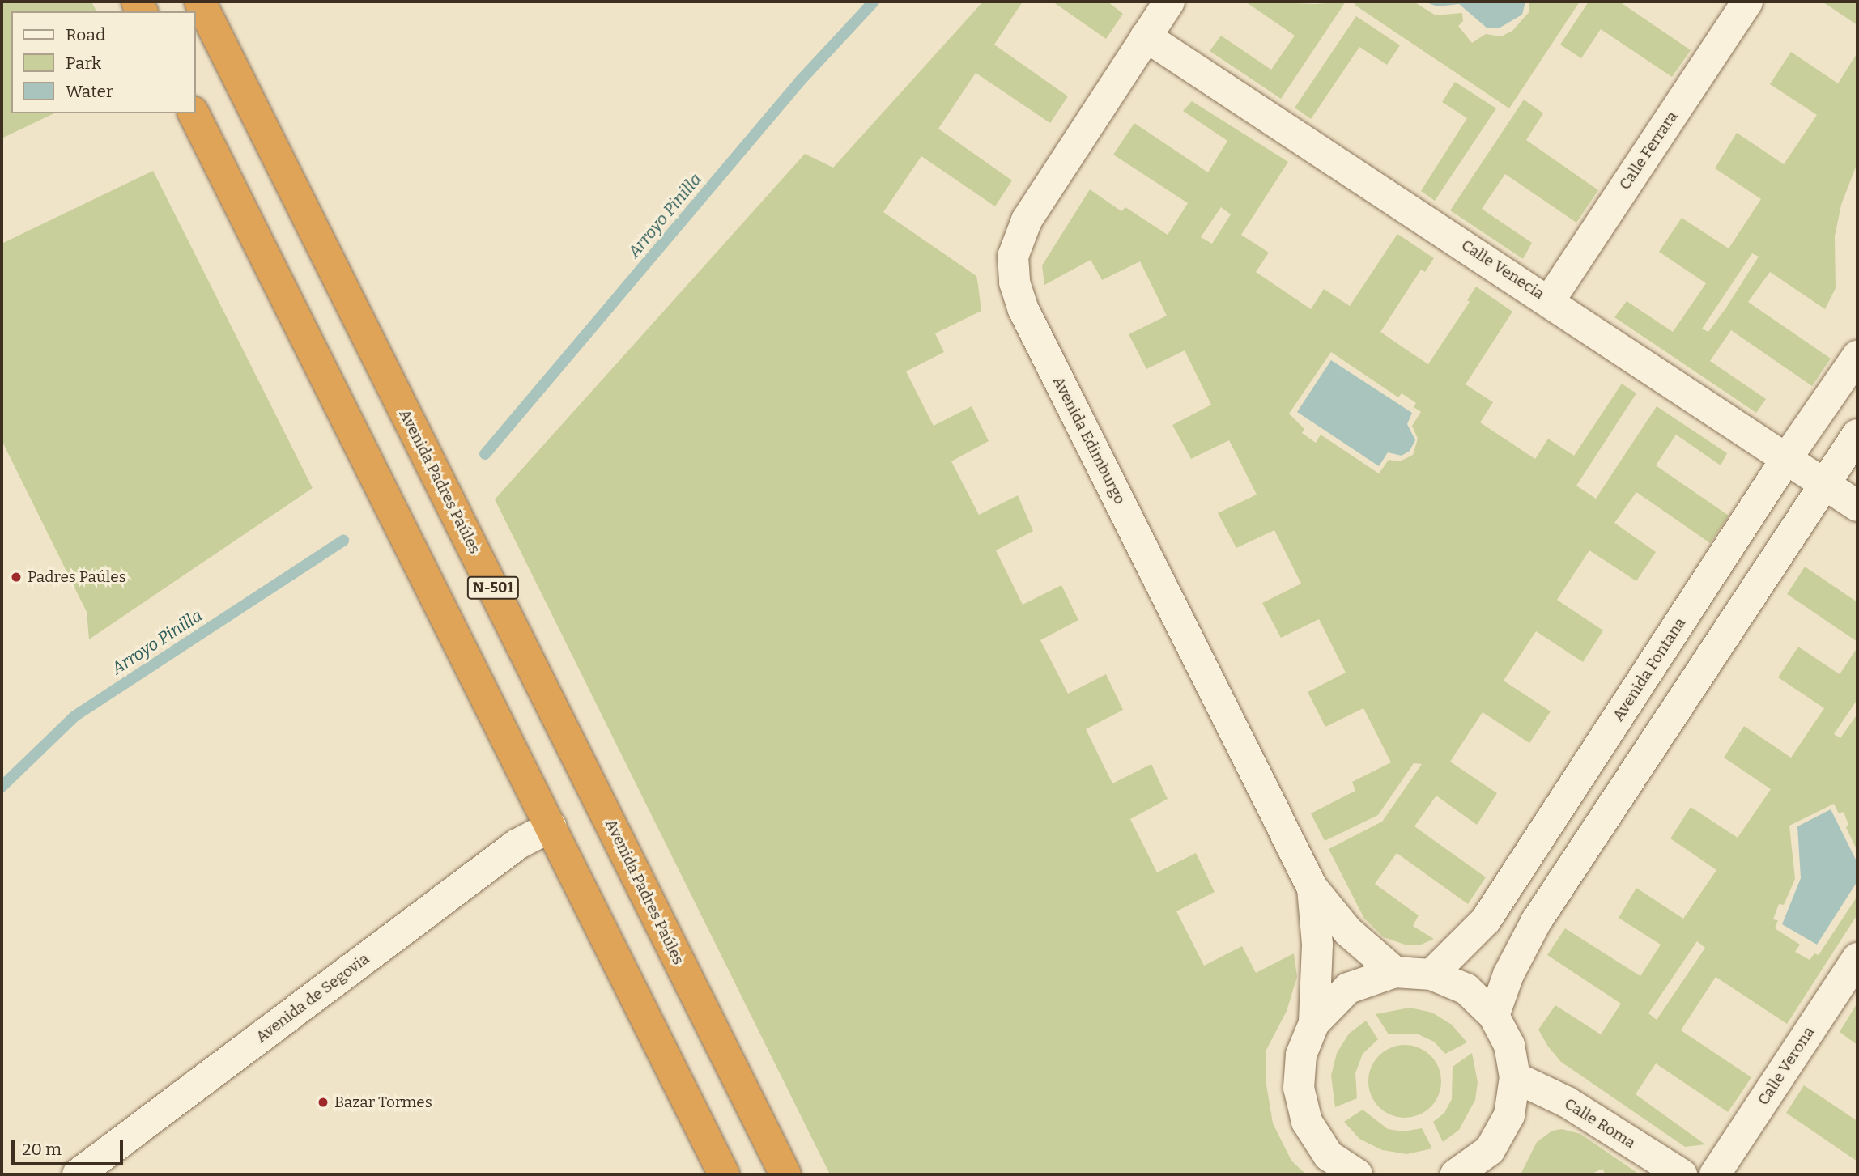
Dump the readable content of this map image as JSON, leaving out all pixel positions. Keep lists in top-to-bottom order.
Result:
{
  "streets": {
    "highway": ["Avenida Padres Paúles", "N-501"],
    "street": [
      "Calle Ferrara",
      "Calle Venecia",
      "Avenida Edimburgo",
      "Avenida Fontana",
      "Avenida de Segovia",
      "Calle Verona",
      "Calle Roma"
    ]
  },
  "crossings": [
    ["Calle Ferrara", "Calle Venecia"],
    ["Calle Venecia", "Avenida Edimburgo"],
    ["Calle Venecia", "Avenida Fontana"]
  ],
  "water": ["Arroyo Pinilla"],
  "places": ["Padres Paúles", "Bazar Tormes"],
  "legend": ["Road", "Park", "Water"],
  "scale_bar": "20 m"
}
